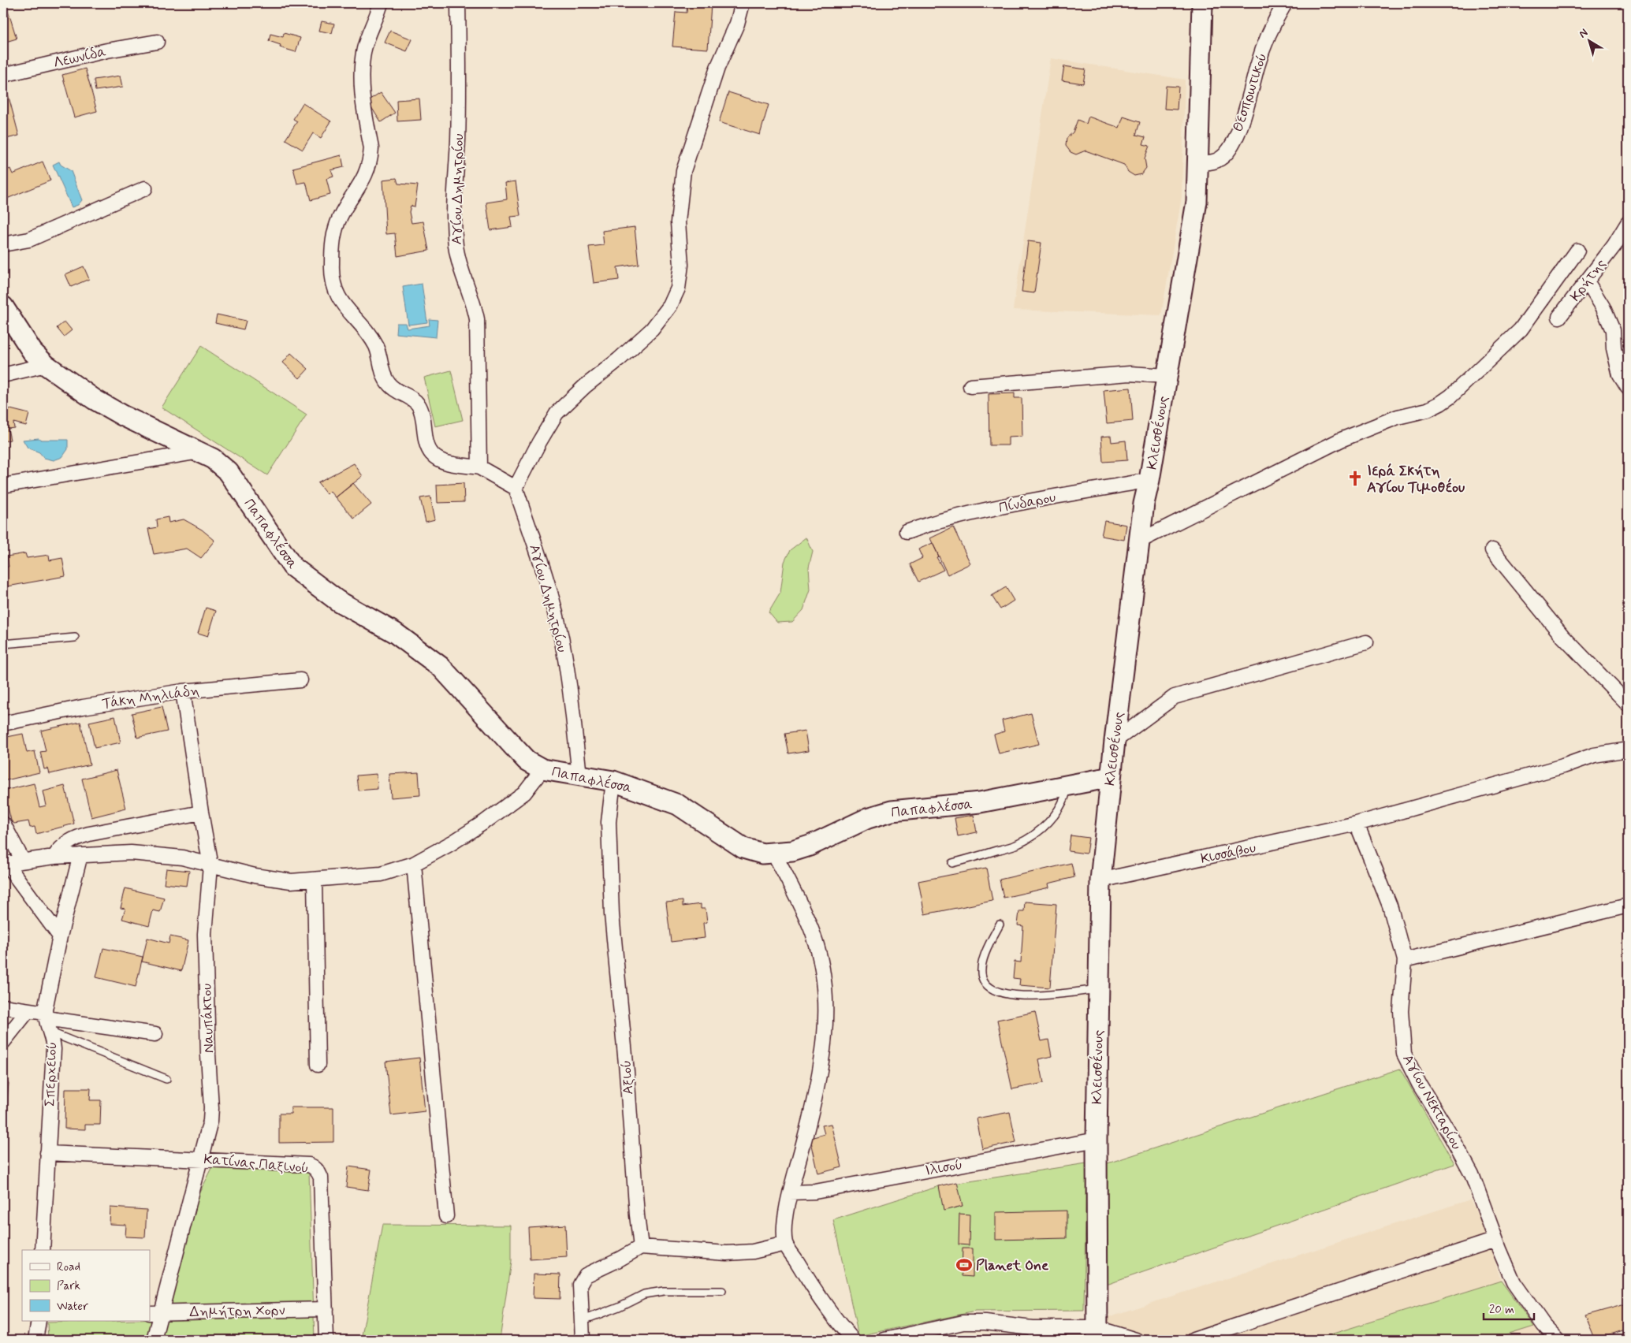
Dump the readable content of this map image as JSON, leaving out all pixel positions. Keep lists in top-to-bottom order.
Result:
{
  "streets": {
    "main road": ["Κλεισθένους", "Παπαφλέσσα"],
    "street": [
      "Λεωνίδα",
      "Θεσπρωτικού",
      "Αγίου Δημητρίου",
      "Κρήτης",
      "Πίνδαρου",
      "Τάκη Μηλιάδη",
      "Κισσάβου",
      "Ναυπάκτου",
      "Σπερχειού",
      "Αξιού",
      "Αγίου Νεκταρίου",
      "Κατίνας Παξινού",
      "Ιλισού",
      "Δημήτρη Χορν"
    ]
  },
  "crossings": [
    ["Θεσπρωτικού", "Κλεισθένους"],
    ["Αγίου Δημητρίου", "Παπαφλέσσα"],
    ["Κλεισθένους", "Πίνδαρου"],
    ["Κλεισθένους", "Παπαφλέσσα"],
    ["Κλεισθένους", "Κισσάβου"],
    ["Κλεισθένους", "Ιλισού"],
    ["Παπαφλέσσα", "Αξιού"],
    ["Τάκη Μηλιάδη", "Ναυπάκτου"],
    ["Κισσάβου", "Αγίου Νεκταρίου"],
    ["Ναυπάκτου", "Κατίνας Παξινού"],
    ["Ναυπάκτου", "Δημήτρη Χορν"],
    ["Σπερχειού", "Κατίνας Παξινού"],
    ["Κατίνας Παξινού", "Δημήτρη Χορν"]
  ],
  "places": {
    "church": ["Ιερά Σκήτη Αγίου Τιμοθέου"],
    "sports": ["Planet One"]
  },
  "legend": ["Road", "Park", "Water"],
  "scale_bar": "20 m",
  "north": "top left"
}
